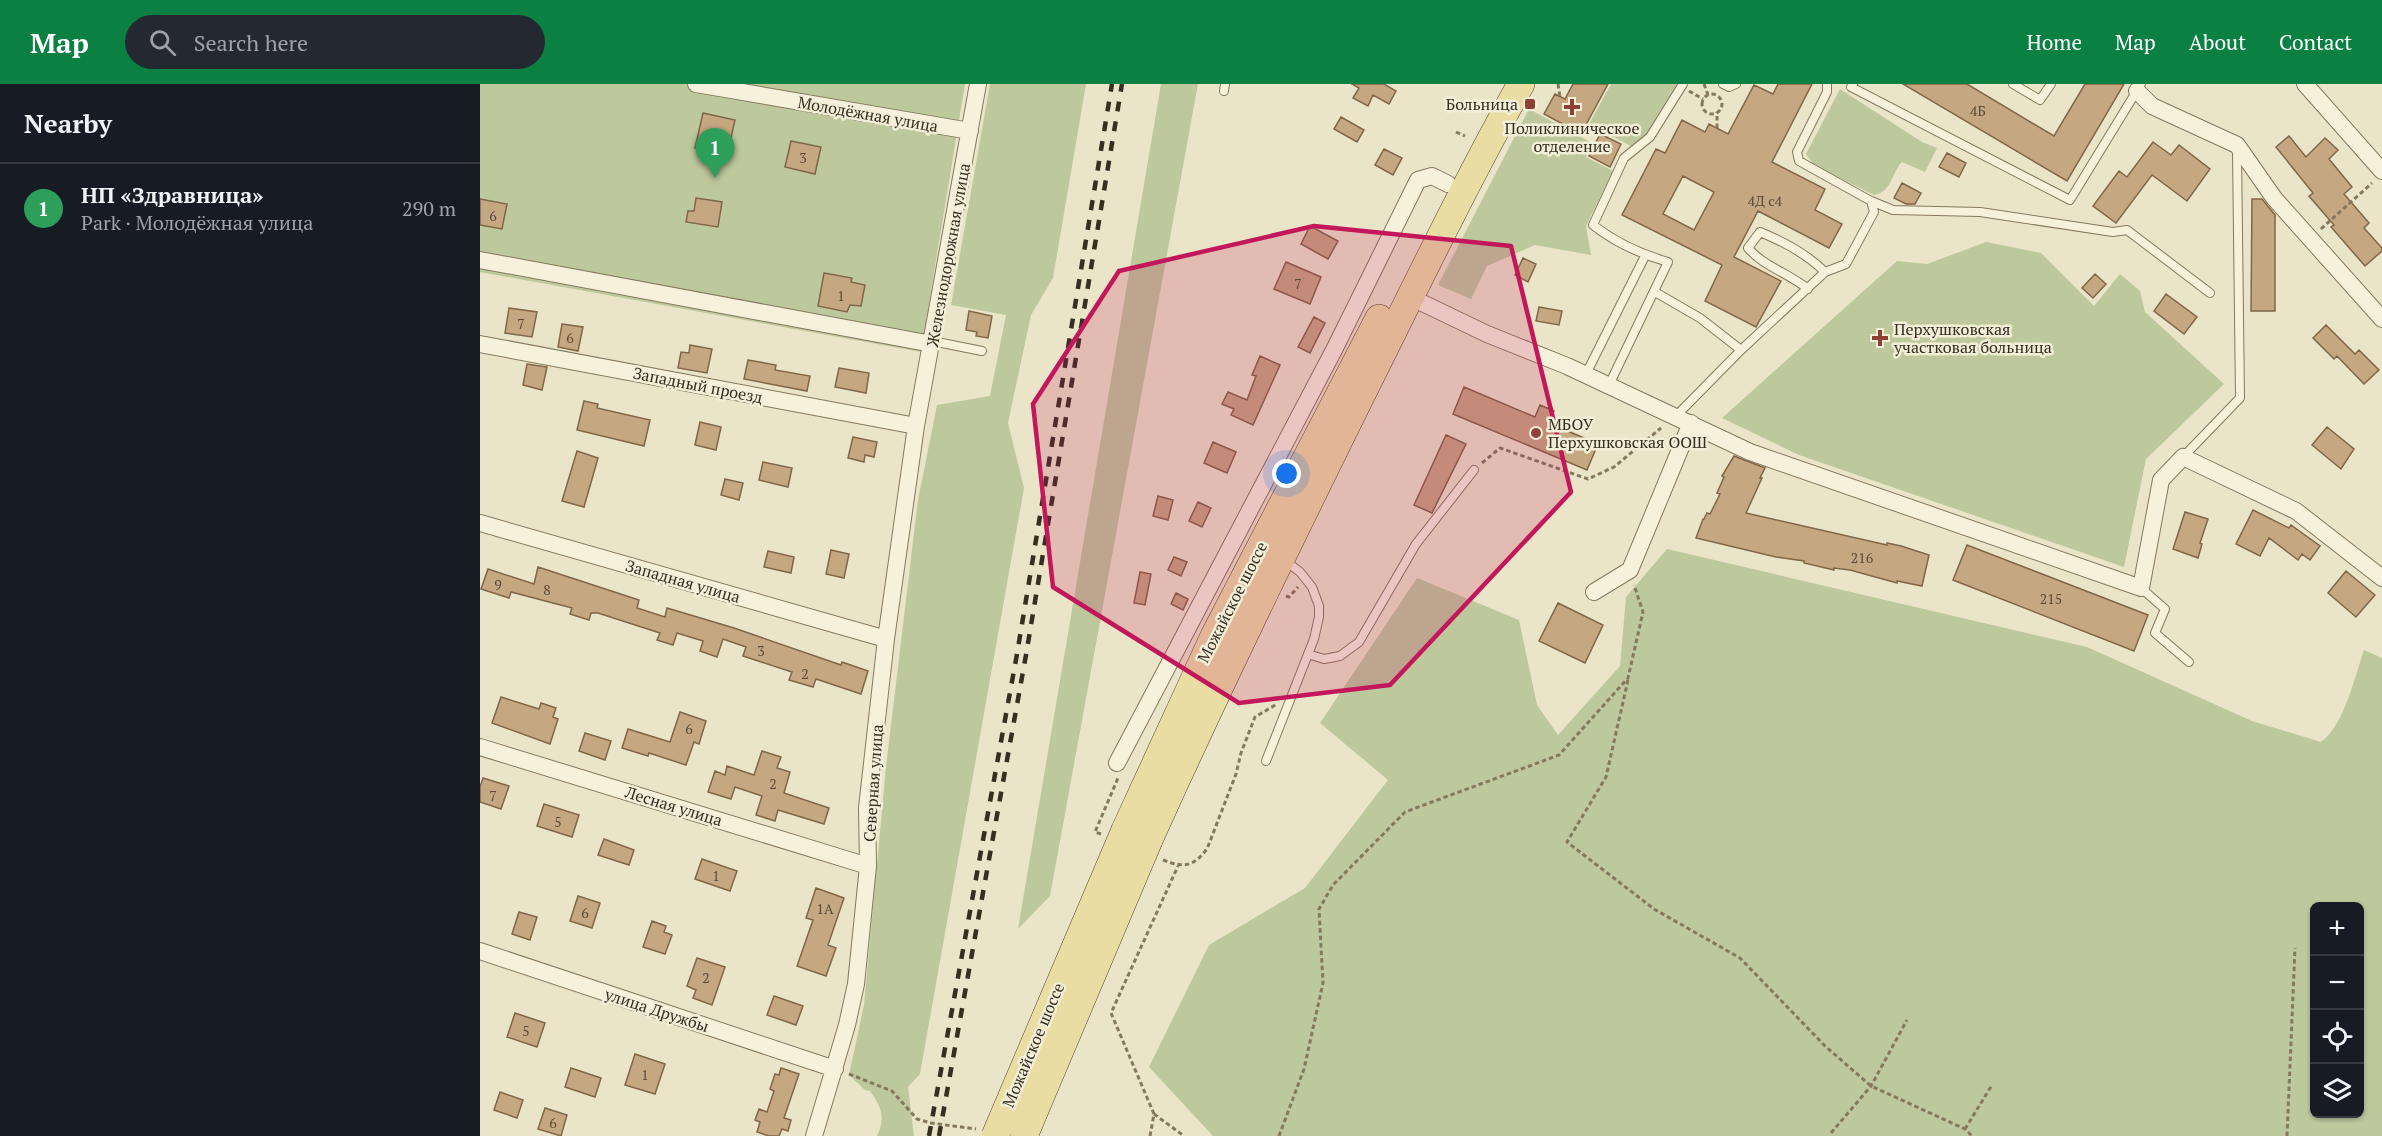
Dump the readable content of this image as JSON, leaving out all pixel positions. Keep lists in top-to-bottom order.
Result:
{
  "streets": {
    "main road": ["Можайское шоссе"],
    "street": [
      "Молодёжная улица",
      "Железнодорожная улица",
      "Западный проезд",
      "Западная улица",
      "Северная улица",
      "Лесная улица",
      "улица Дружбы"
    ]
  },
  "crossings": [
    ["Молодёжная улица", "Железнодорожная улица"],
    ["Железнодорожная улица", "Западный проезд"],
    ["Железнодорожная улица", "Северная улица"],
    ["Западный проезд", "Северная улица"],
    ["Западная улица", "Северная улица"],
    ["Северная улица", "Лесная улица"],
    ["Северная улица", "улица Дружбы"]
  ],
  "places": {
    "transit": ["Больница"],
    "health": ["Поликлиническое отделение", "Перхушковская участковая больница"],
    "other": ["МБОУ Перхушковская ООШ"]
  },
  "house_numbers": [
    "4Б",
    "3",
    "4Д с4",
    "6",
    "7",
    "1",
    "7",
    "6",
    "216",
    "9",
    "8",
    "215",
    "3",
    "2",
    "6",
    "2",
    "7",
    "5",
    "1",
    "1А",
    "6",
    "2",
    "5",
    "1",
    "6"
  ],
  "page": {
    "header": "Map",
    "search": "Search here",
    "nav": [
      "Home",
      "Map",
      "About",
      "Contact"
    ],
    "heading": "Nearby",
    "pins": "1",
    "list": [
      {
        "mark": "1",
        "name": "НП «Здравница»",
        "note": "Park · Молодёжная улица",
        "value": "290 m"
      }
    ],
    "map_buttons": ["+", "−"]
  }
}
